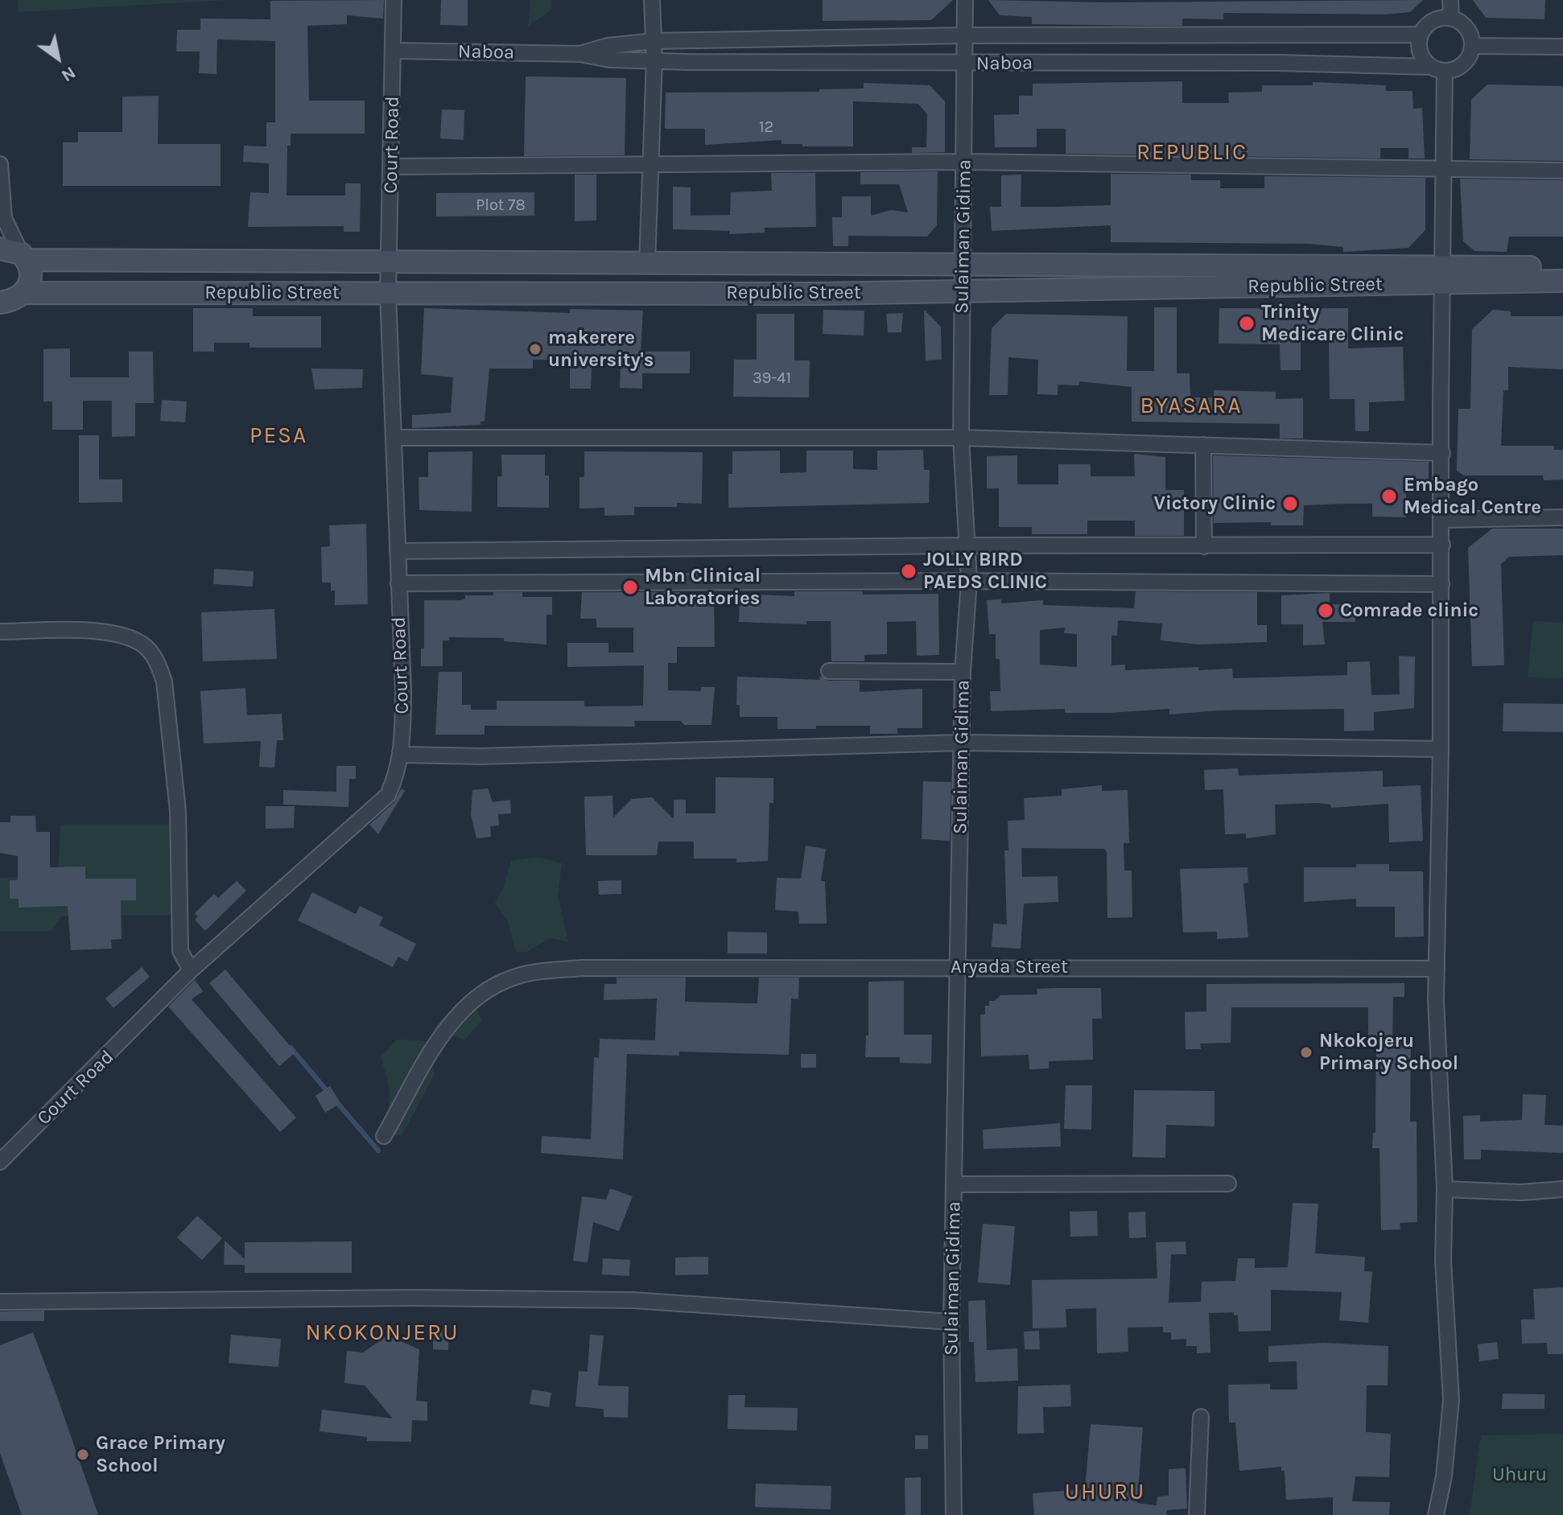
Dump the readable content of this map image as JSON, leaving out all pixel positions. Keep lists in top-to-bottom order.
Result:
{
  "streets": {
    "main road": ["Republic Street"],
    "street": [
      "Naboa",
      "Court Road",
      "Sulaiman Gidima",
      "Aryada Street"
    ]
  },
  "crossings": [
    ["Naboa", "Court Road"],
    ["Naboa", "Sulaiman Gidima"],
    ["Court Road", "Republic Street"],
    ["Sulaiman Gidima", "Republic Street"],
    ["Sulaiman Gidima", "Aryada Street"]
  ],
  "districts": [
    "REPUBLIC",
    "BYASARA",
    "PESA",
    "NKOKONJERU",
    "UHURU"
  ],
  "parks": ["Uhuru"],
  "places": [
    "Trinity Medicare Clinic",
    "makerere university's",
    "Embago Medical Centre",
    "Victory Clinic",
    "JOLLY BIRD PAEDS CLINIC",
    "Mbn Clinical Laboratories",
    "Comrade clinic",
    "Nkokojeru Primary School",
    "Grace Primary School"
  ],
  "house_numbers": ["12", "Plot 78", "39-41"],
  "north": "bottom right"
}
